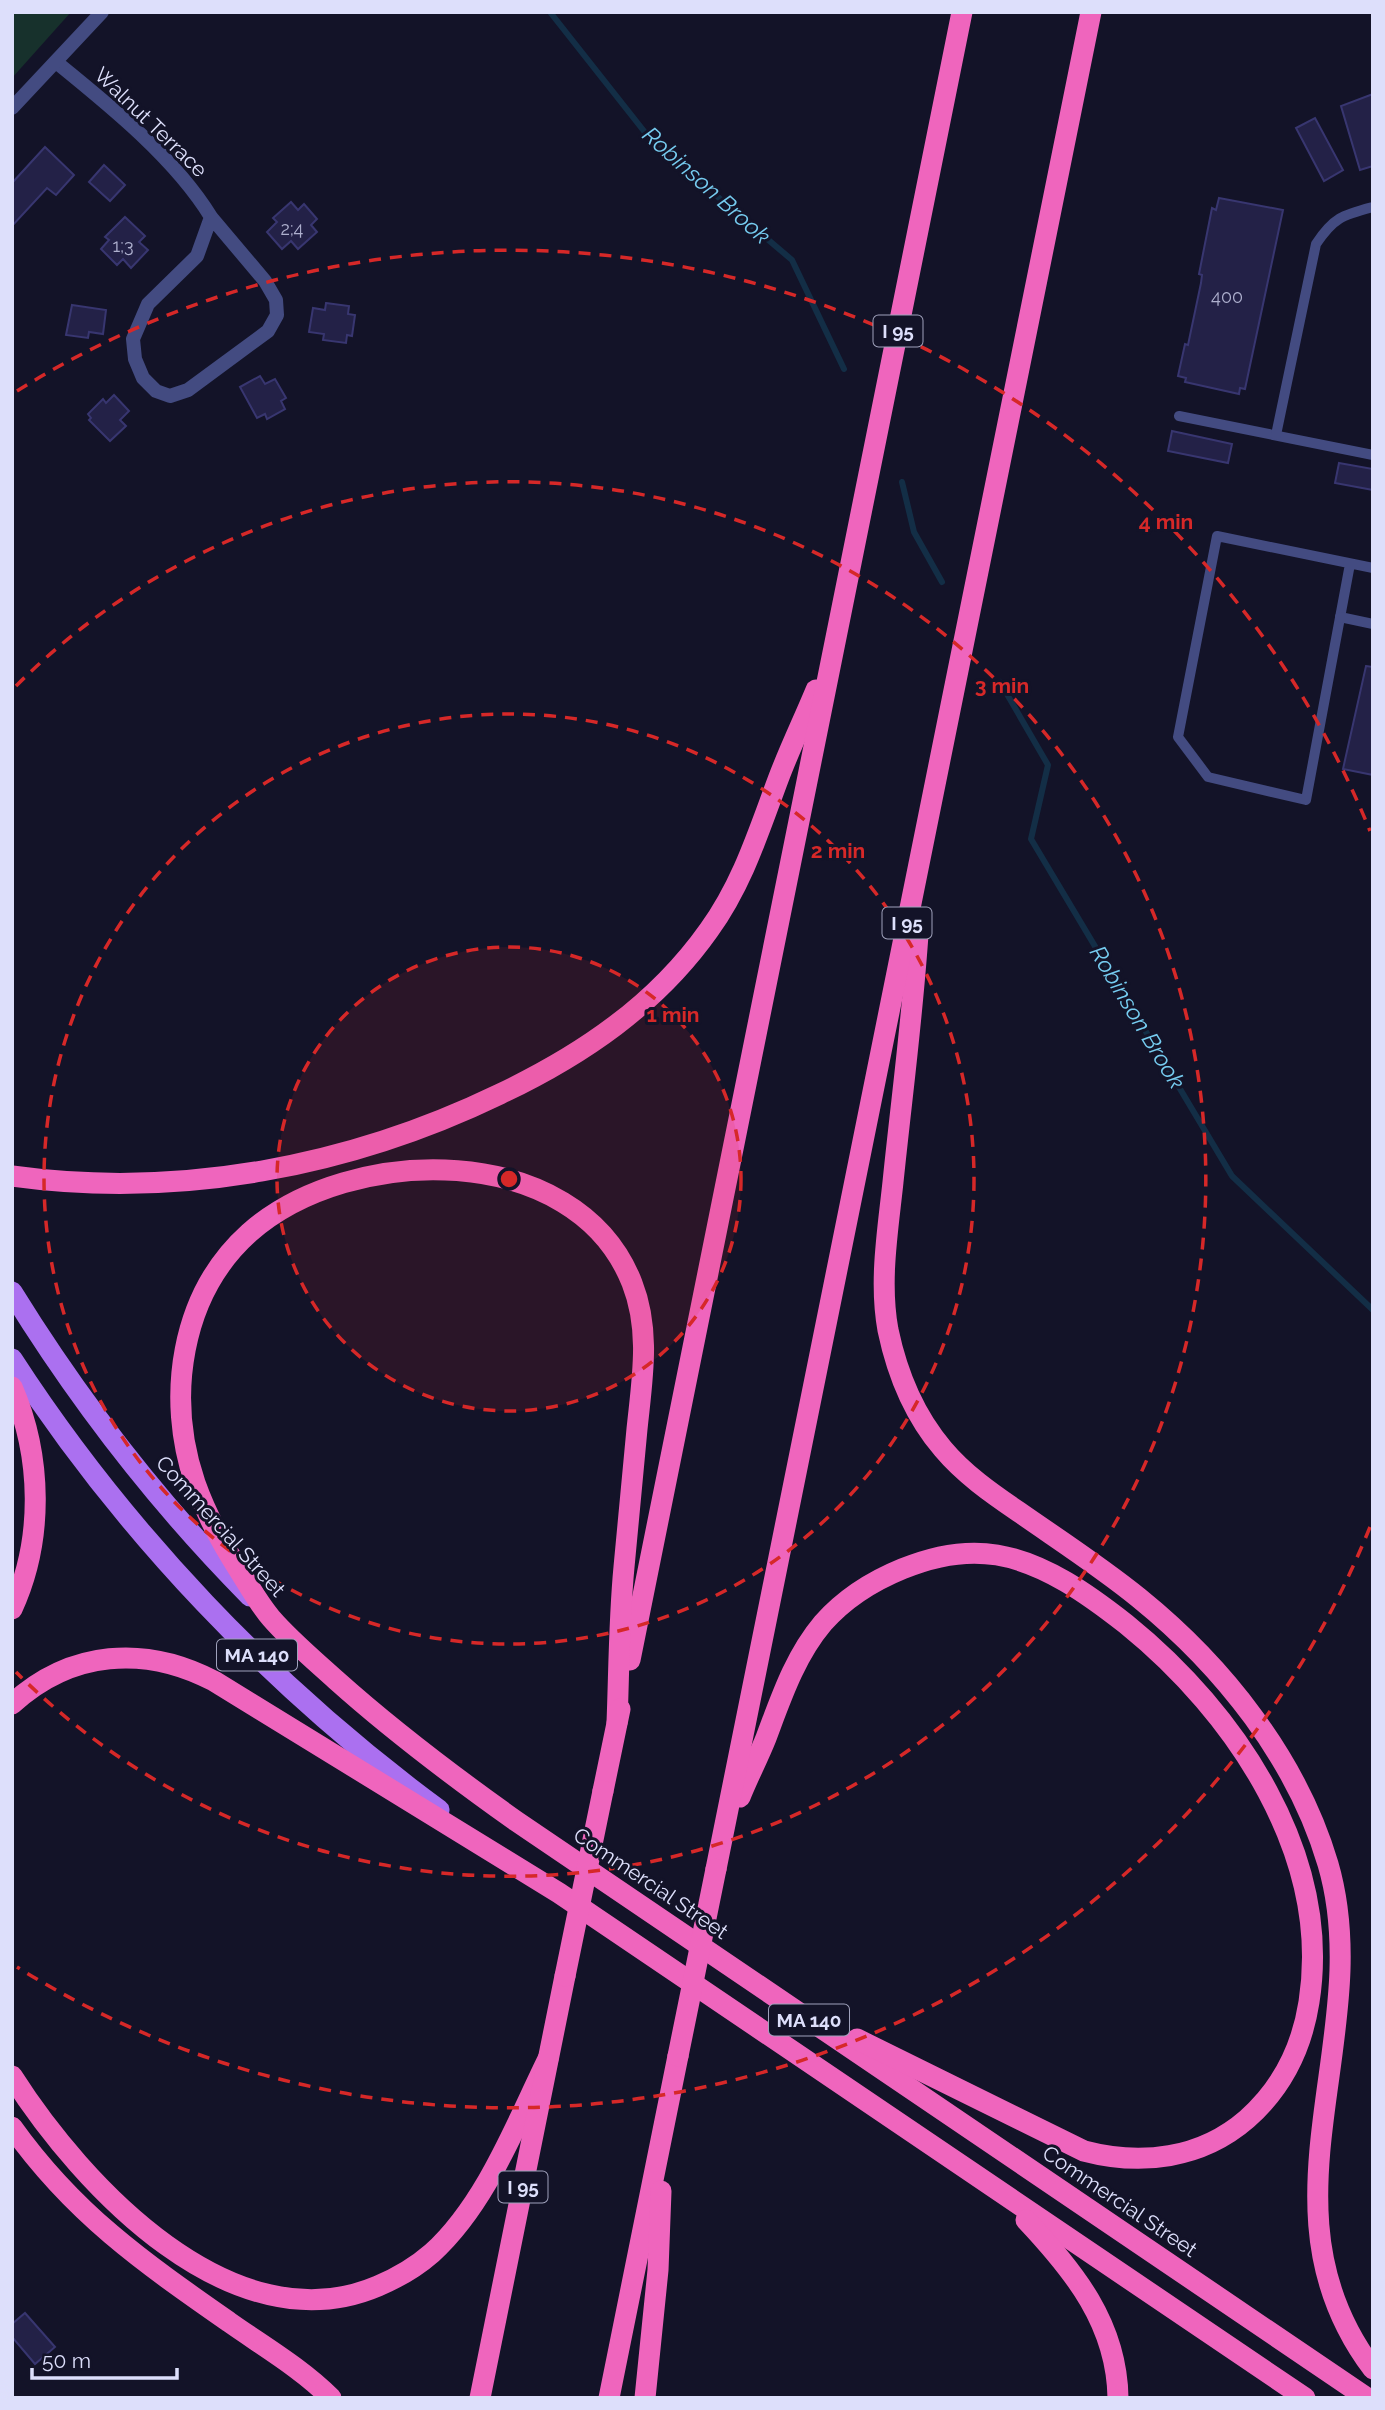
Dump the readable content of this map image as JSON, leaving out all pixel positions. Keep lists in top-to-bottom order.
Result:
{
  "streets": {
    "highway": ["I 95", "Commercial Street", "MA 140"],
    "street": ["Walnut Terrace"]
  },
  "water": ["Robinson Brook"],
  "house_numbers": ["2;4", "1;3", "400"],
  "scale_bar": "50 m",
  "rings": [
    "4 min",
    "3 min",
    "2 min",
    "1 min"
  ]
}
